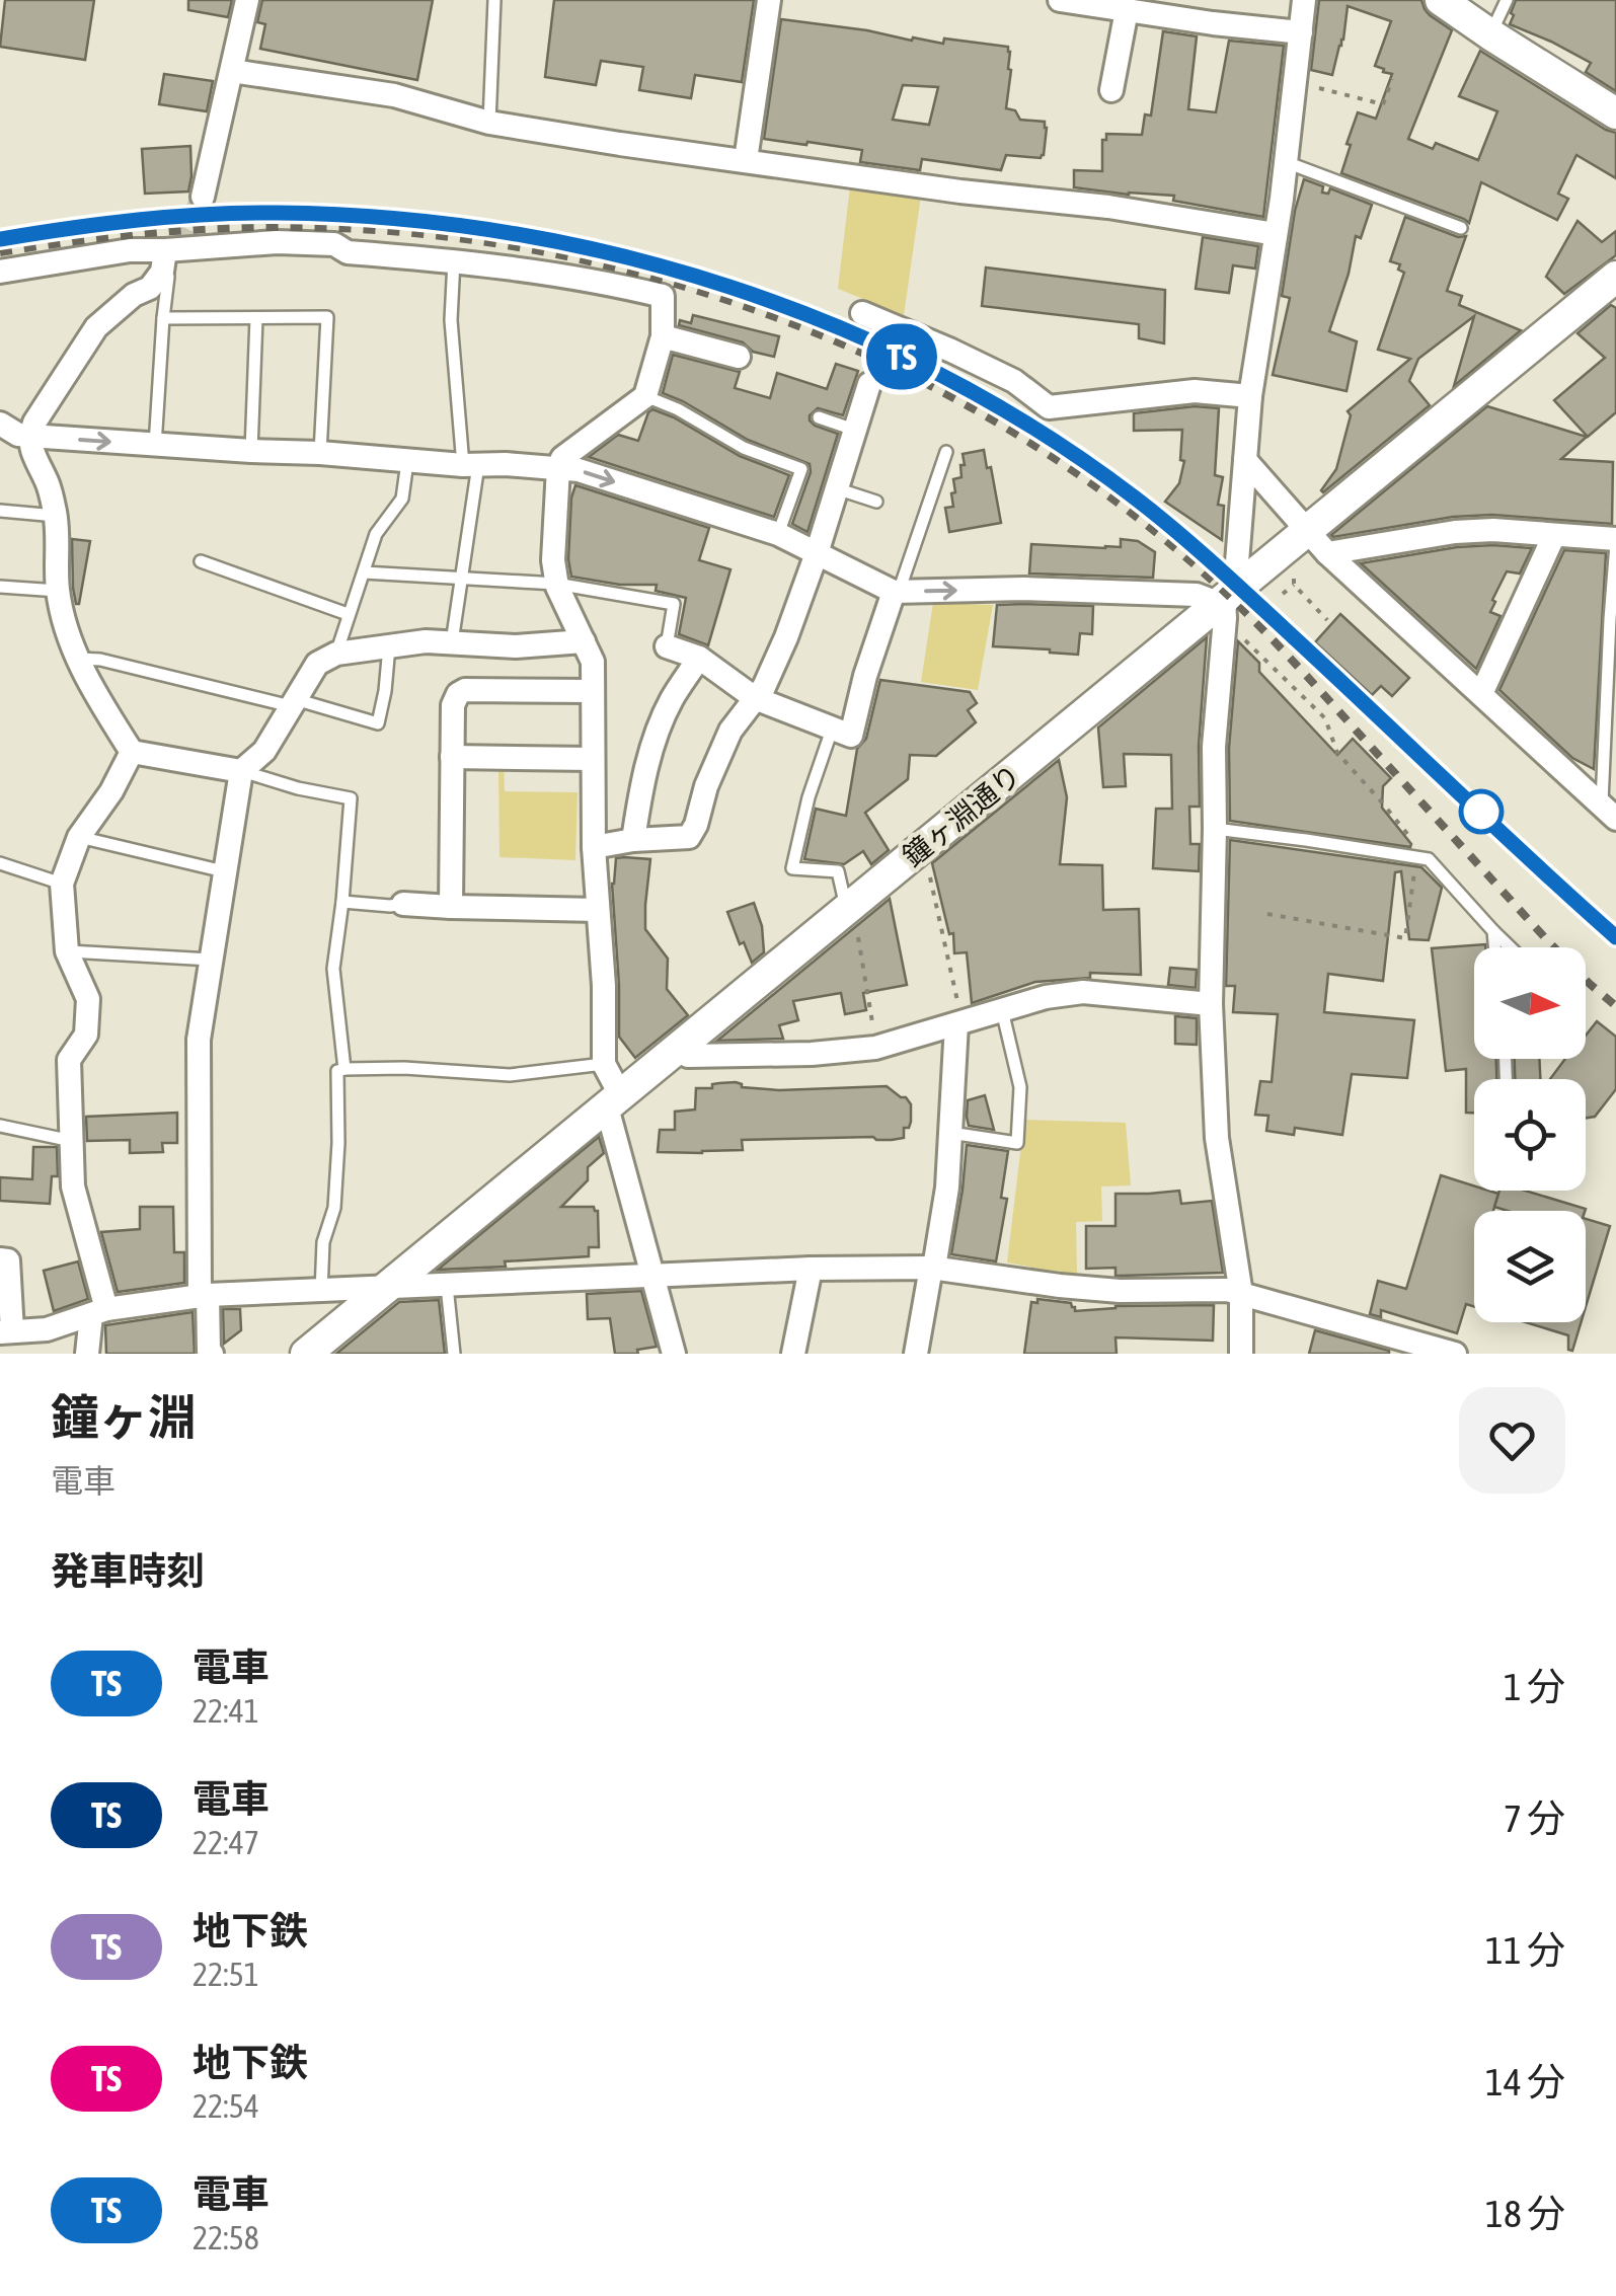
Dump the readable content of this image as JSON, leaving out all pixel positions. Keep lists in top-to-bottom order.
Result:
{
  "streets": {
    "main road": ["鐘ヶ淵通り"]
  },
  "north": "right",
  "page": {
    "on_map": "TS",
    "heading": [
      ["鐘ヶ淵", "電車"],
      "発車時刻"
    ],
    "list": [
      {
        "mark": "TS",
        "name": "電車",
        "note": "22:41",
        "value": "1 分"
      },
      {
        "mark": "TS",
        "name": "電車",
        "note": "22:47",
        "value": "7 分"
      },
      {
        "mark": "TS",
        "name": "地下鉄",
        "note": "22:51",
        "value": "11 分"
      },
      {
        "mark": "TS",
        "name": "地下鉄",
        "note": "22:54",
        "value": "14 分"
      },
      {
        "mark": "TS",
        "name": "電車",
        "note": "22:58",
        "value": "18 分"
      }
    ]
  }
}
